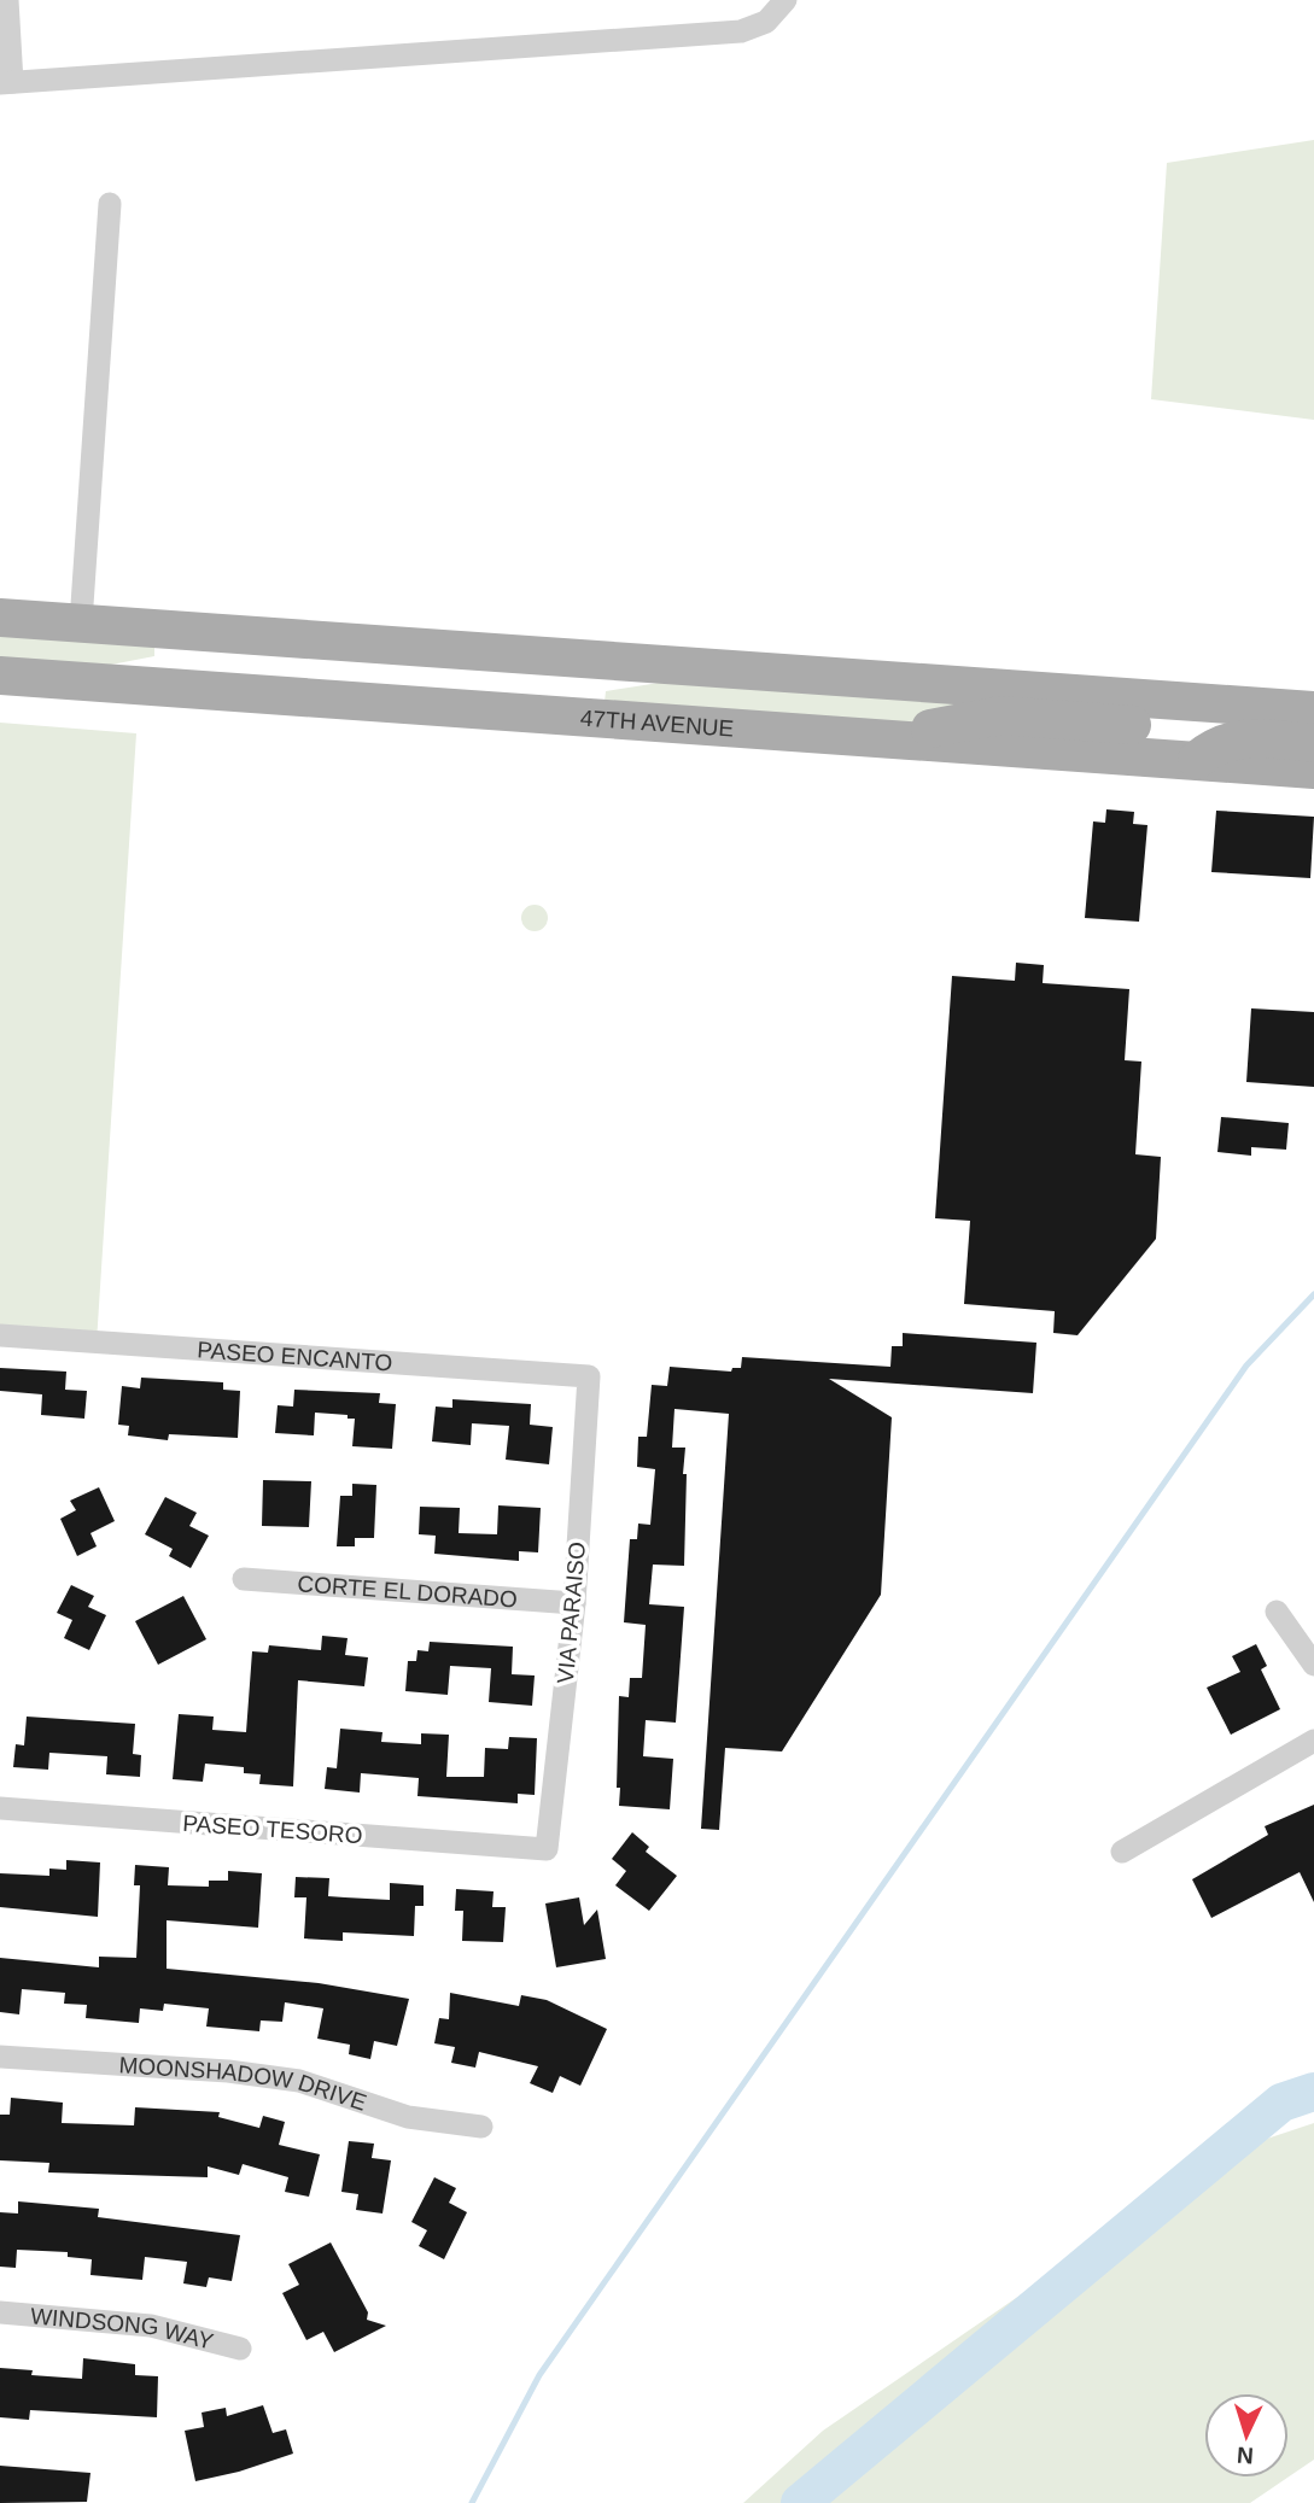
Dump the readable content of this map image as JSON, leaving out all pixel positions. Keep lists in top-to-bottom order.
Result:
{
  "streets": {
    "main road": ["47TH AVENUE"],
    "street": [
      "PASEO ENCANTO",
      "CORTE EL DORADO",
      "VIA PARAISO",
      "PASEO TESORO",
      "MOONSHADOW DRIVE",
      "WINDSONG WAY"
    ]
  },
  "crossings": [
    ["PASEO ENCANTO", "VIA PARAISO"],
    ["CORTE EL DORADO", "VIA PARAISO"],
    ["VIA PARAISO", "PASEO TESORO"]
  ],
  "north": "bottom"
}
